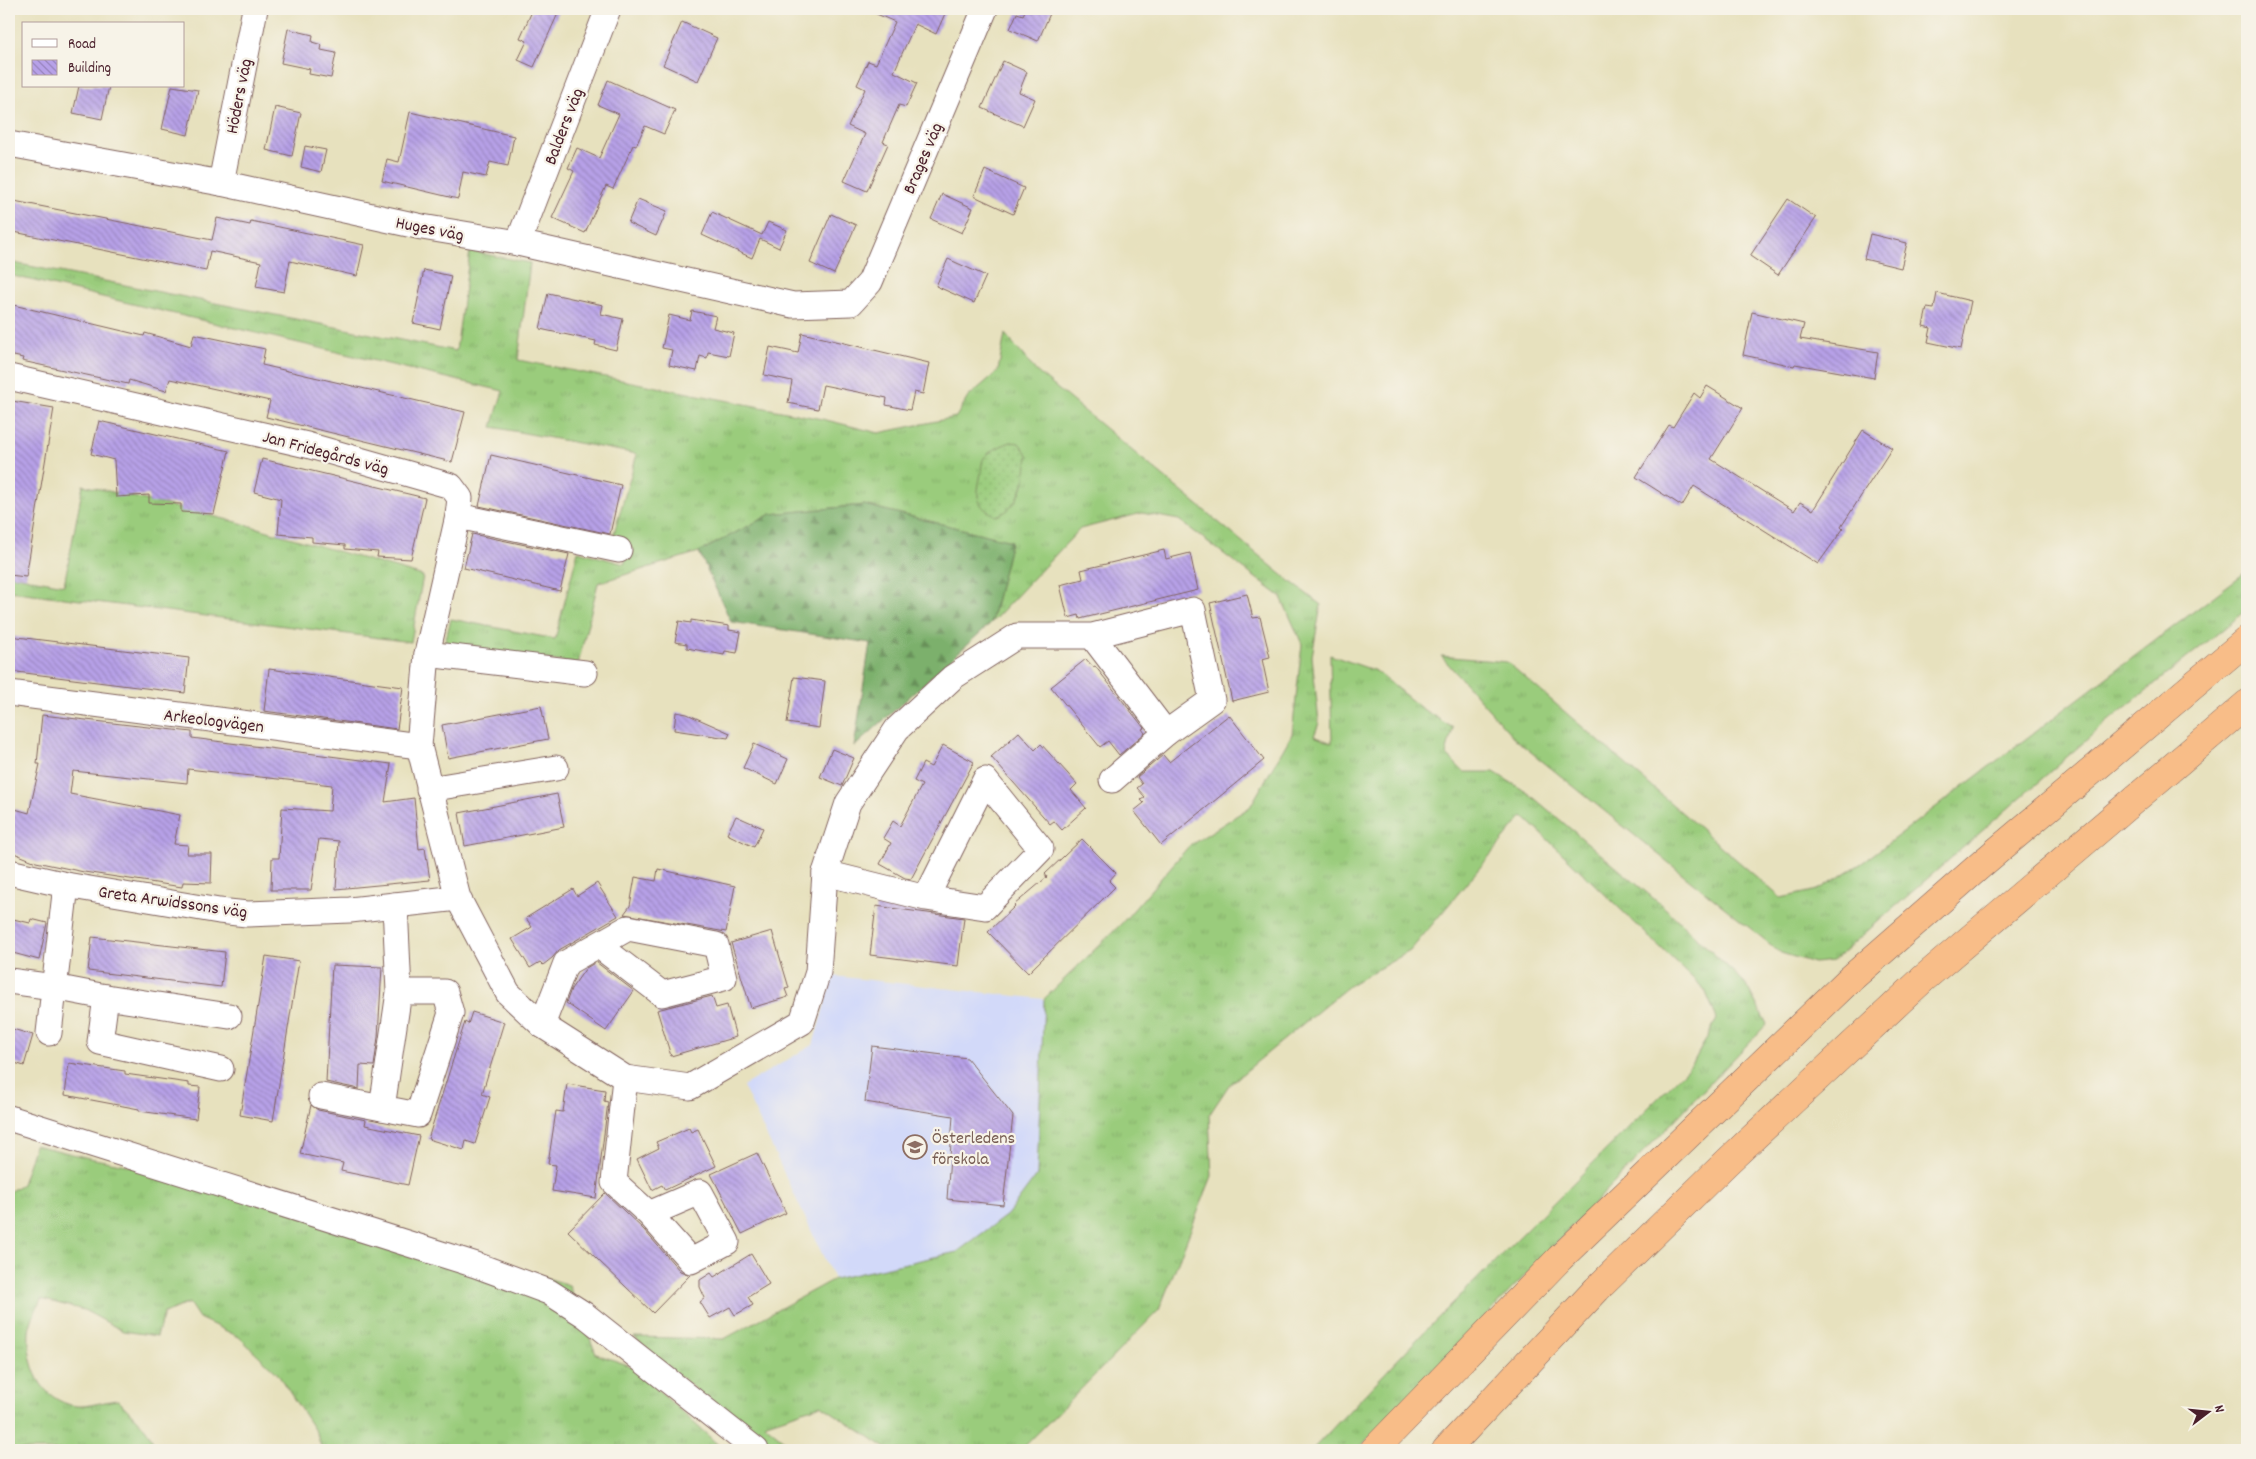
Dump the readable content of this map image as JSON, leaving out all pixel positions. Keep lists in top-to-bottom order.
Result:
{
  "streets": {
    "street": [
      "Höders väg",
      "Balders väg",
      "Brages väg",
      "Huges väg",
      "Jan Fridegårds väg",
      "Arkeologvägen",
      "Greta Arwidssons väg"
    ]
  },
  "crossings": [
    ["Höders väg", "Huges väg"],
    ["Balders väg", "Huges väg"],
    ["Brages väg", "Huges väg"]
  ],
  "places": {
    "school or university": ["Österledens förskola"]
  },
  "legend": ["Road", "Building"],
  "north": "right"
}
